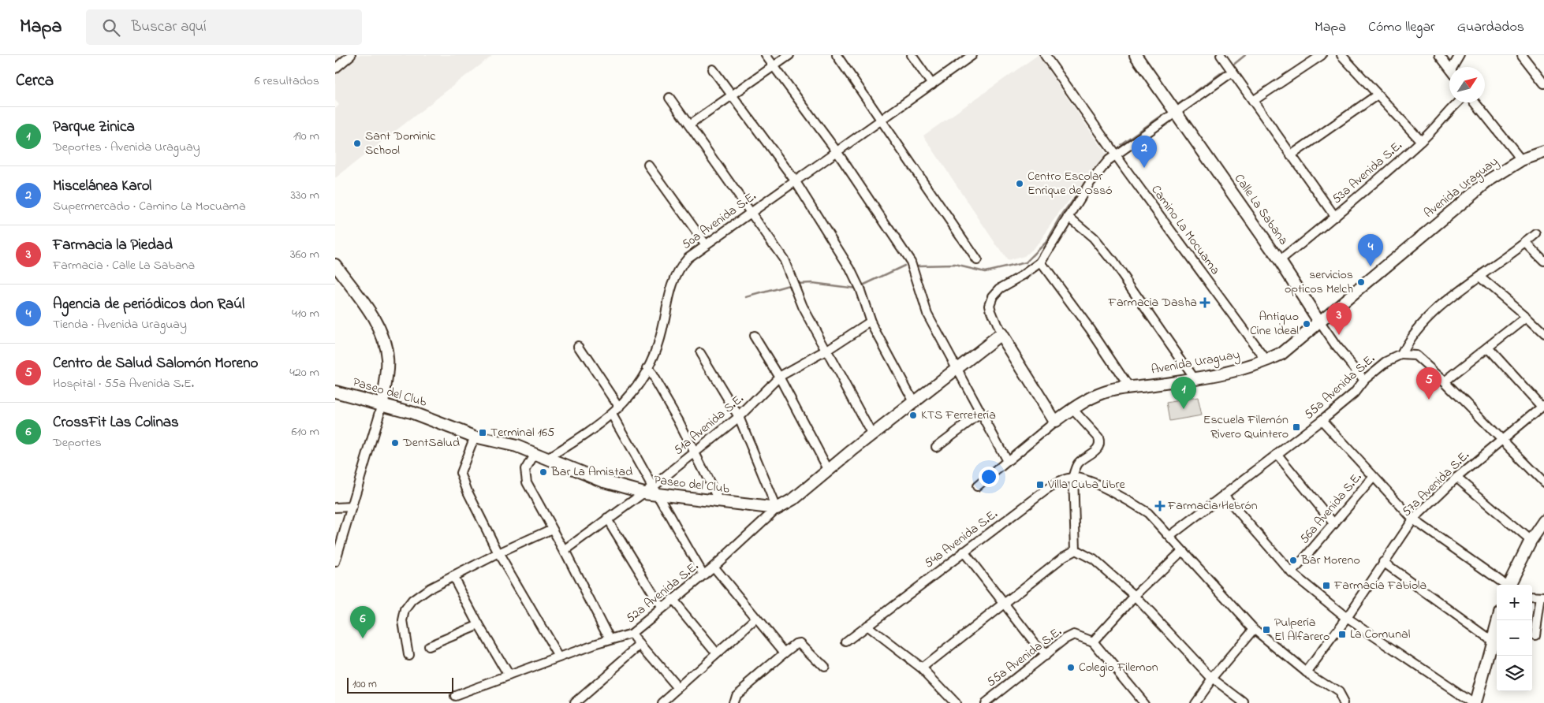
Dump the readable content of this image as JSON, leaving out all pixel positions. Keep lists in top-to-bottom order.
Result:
{
  "streets": {
    "street": [
      "53a Avenida S.E.",
      "Avenida Uraguay",
      "Calle La Sabana",
      "50a Avenida S.E.",
      "Camino La Mocuama",
      "55a Avenida S.E.",
      "Paseo del Club",
      "51a Avenida S.E.",
      "57a Avenida S.E.",
      "56a Avenida S.E.",
      "54a Avenida S.E.",
      "52a Avenida S.E."
    ]
  },
  "crossings": [
    ["53a Avenida S.E.", "Calle La Sabana"],
    ["Avenida Uraguay", "Calle La Sabana"],
    ["Avenida Uraguay", "Camino La Mocuama"],
    ["Calle La Sabana", "55a Avenida S.E."],
    ["50a Avenida S.E.", "Paseo del Club"],
    ["Paseo del Club", "51a Avenida S.E."],
    ["Paseo del Club", "52a Avenida S.E."]
  ],
  "places": {
    "other": [
      "Sant Dominic School",
      "Centro Escolar Enrique de Ossó",
      "servicios opticos Melch",
      "Antiguo Cine Ideal",
      "KTS Ferretería",
      "DentSalud",
      "Bar La Amistad",
      "Bar Moreno",
      "Colegio Filemon"
    ],
    "health": ["Farmacia Dasha", "Farmacia Hebrón"],
    "transit": [
      "Escuela Filemón Rivero Quintero",
      "Terminal 165",
      "Villa Cuba Libre",
      "Farmacia Fabiola",
      "Pulpería El Alfarero",
      "La Comunal"
    ]
  },
  "scale_bar": "100 m",
  "north": "top right",
  "page": {
    "header": "Mapa",
    "search": "Buscar aquí",
    "nav": ["Mapa", "Cómo llegar", "Guardados"],
    "heading": ["Cerca", "6 resultados"],
    "list": [
      {
        "mark": "1",
        "name": "Parque Zinica",
        "note": "Deportes · Avenida Uraguay",
        "value": "190 m"
      },
      {
        "mark": "2",
        "name": "Miscelánea Karol",
        "note": "Supermercado · Camino La Mocuama",
        "value": "330 m"
      },
      {
        "mark": "3",
        "name": "Farmacia la Piedad",
        "note": "Farmacia · Calle La Sabana",
        "value": "360 m"
      },
      {
        "mark": "4",
        "name": "Agencia de periódicos don Raúl",
        "note": "Tienda · Avenida Uraguay",
        "value": "410 m"
      },
      {
        "mark": "5",
        "name": "Centro de Salud Salomón Moreno",
        "note": "Hospital · 55a Avenida S.E.",
        "value": "420 m"
      },
      {
        "mark": "6",
        "name": "CrossFit Las Colinas",
        "note": "Deportes",
        "value": "610 m"
      }
    ],
    "pins": [
      "2",
      "4",
      "3",
      "5",
      "1",
      "6"
    ],
    "map_buttons": ["+", "−"],
    "scale": "100 m"
  }
}
